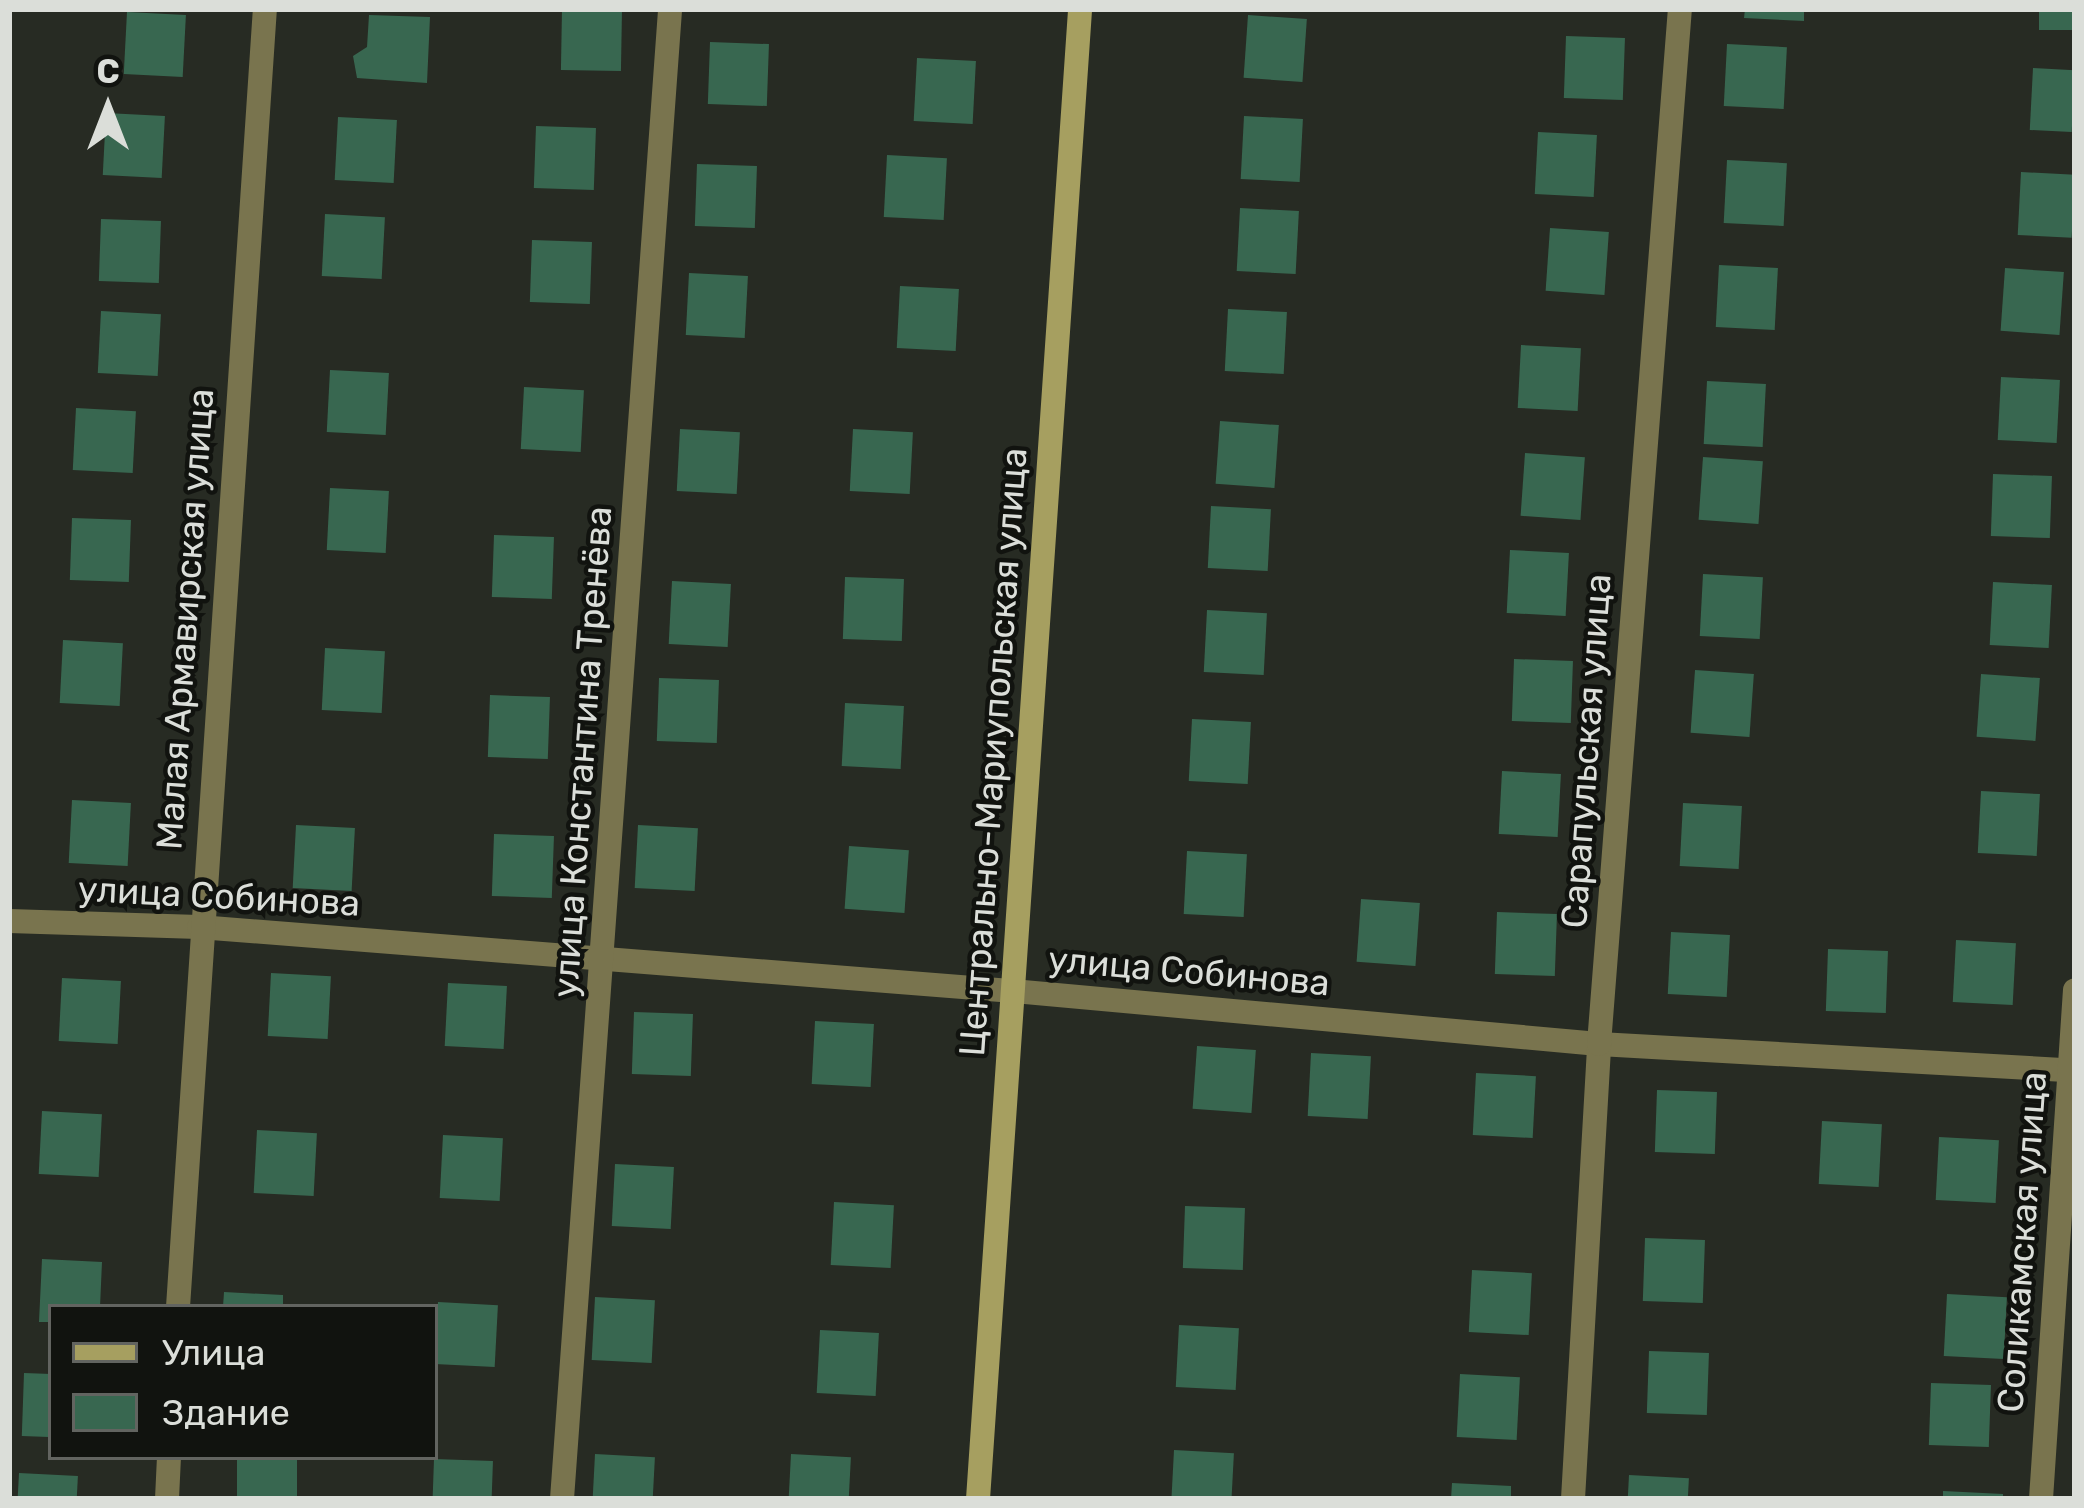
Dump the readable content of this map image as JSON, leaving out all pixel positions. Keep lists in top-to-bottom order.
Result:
{
  "streets": {
    "street": [
      "Малая Армавирская улица",
      "Сарапульская улица",
      "улица Константина Тренёва",
      "Центрально-Мариупольская улица",
      "улица Собинова",
      "Соликамская улица"
    ]
  },
  "crossings": [
    ["Малая Армавирская улица", "улица Собинова"],
    ["Сарапульская улица", "улица Собинова"],
    ["улица Константина Тренёва", "улица Собинова"],
    ["Центрально-Мариупольская улица", "улица Собинова"],
    ["улица Собинова", "Соликамская улица"]
  ],
  "legend": ["Улица", "Здание"],
  "north": "top"
}
